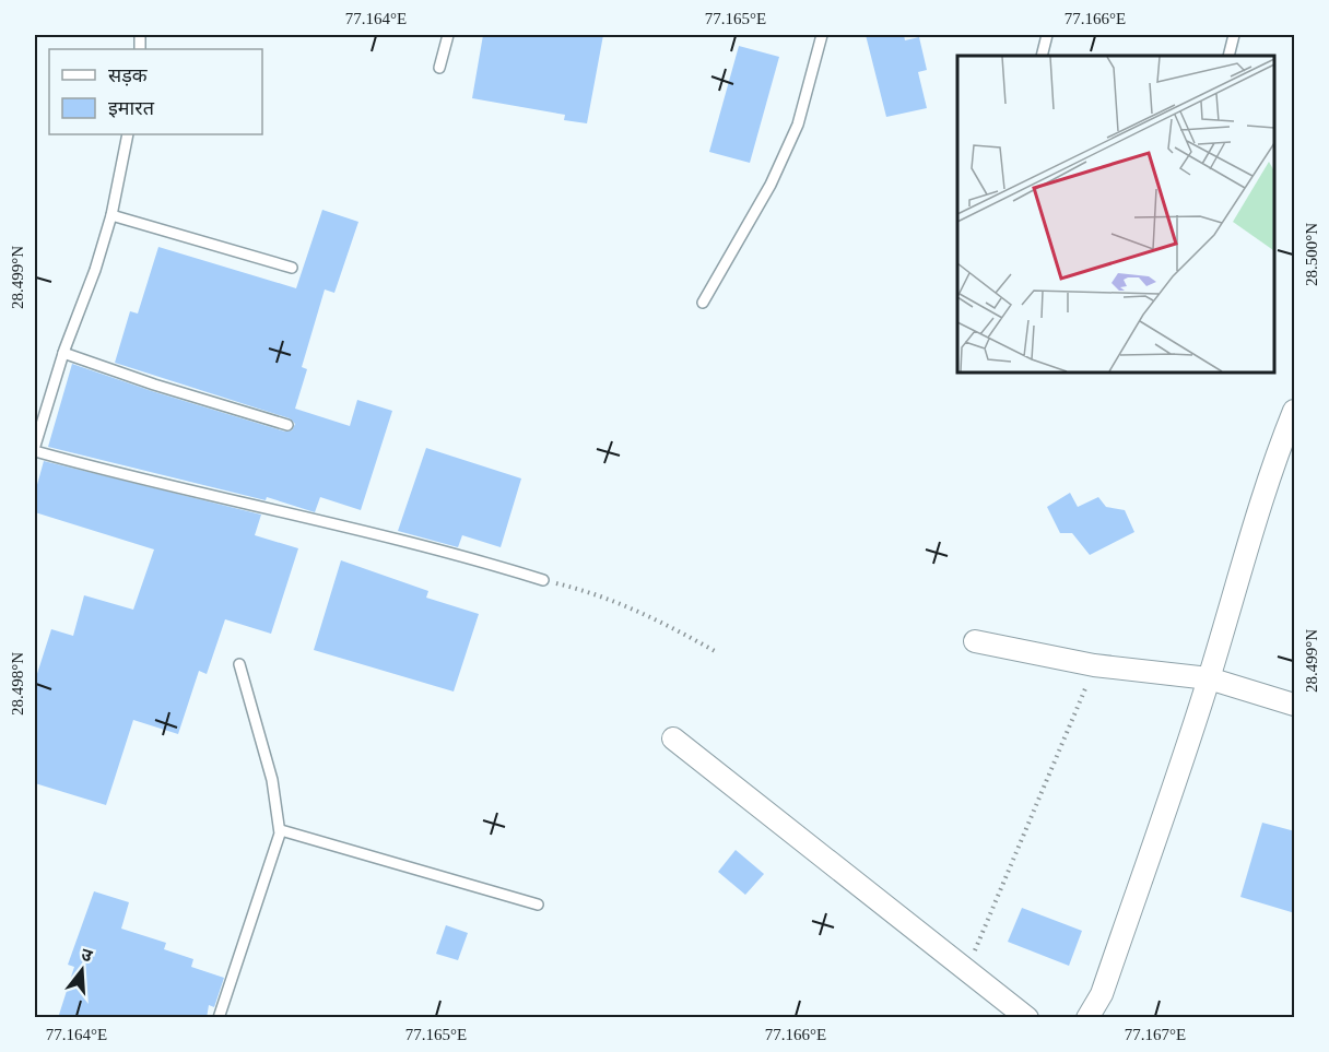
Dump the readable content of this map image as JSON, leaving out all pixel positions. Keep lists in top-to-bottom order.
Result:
{
  "legend": ["सड़क", "इमारत"],
  "north": "top",
  "coordinates": [
    "77.164°E",
    "77.165°E",
    "77.166°E",
    "28.500°N",
    "28.499°N",
    "28.498°N",
    "77.167°E"
  ]
}
